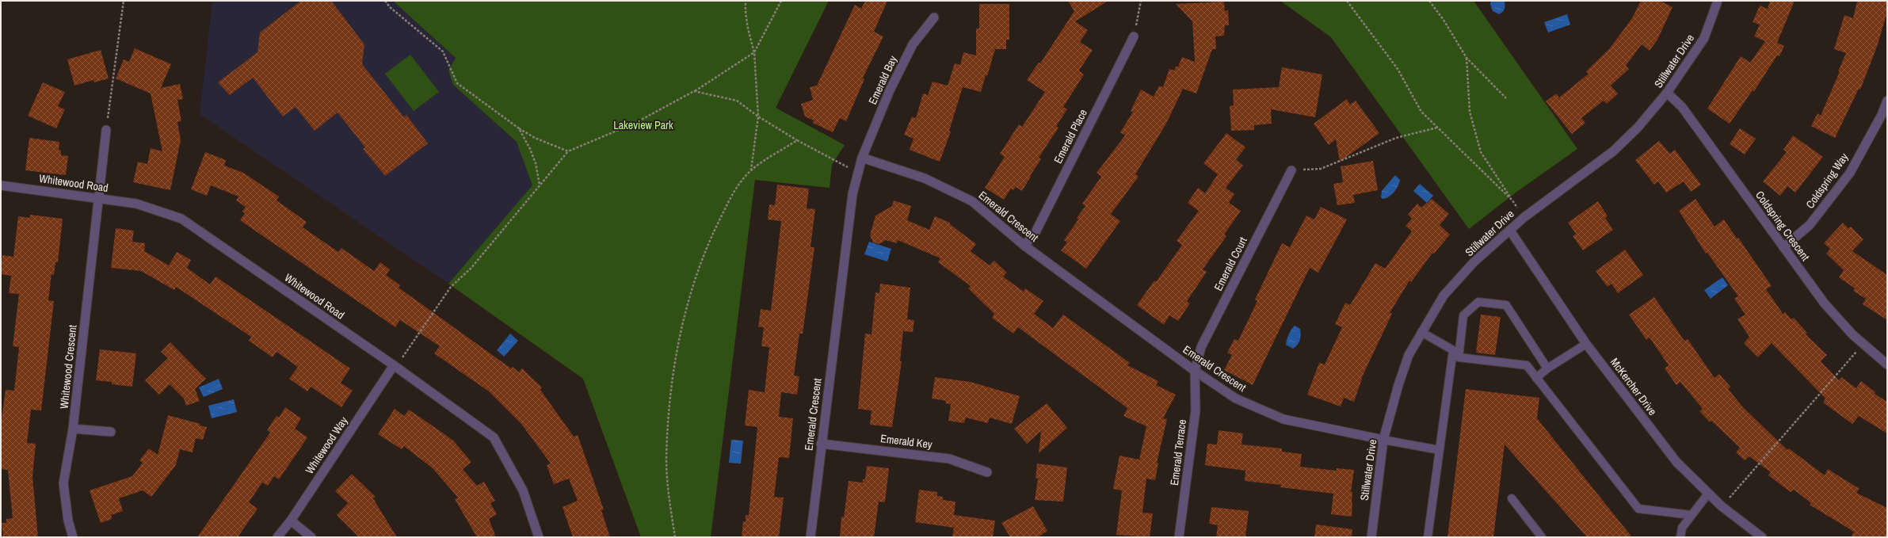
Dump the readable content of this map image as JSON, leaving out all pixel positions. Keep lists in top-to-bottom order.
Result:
{
  "streets": {
    "street": [
      "Stillwater Drive",
      "Emerald Bay",
      "Emerald Place",
      "Coldspring Way",
      "Whitewood Road",
      "Emerald Crescent",
      "Coldspring Crescent",
      "Emerald Court",
      "Whitewood Crescent",
      "McKercher Drive",
      "Emerald Key",
      "Whitewood Way",
      "Emerald Terrace"
    ]
  },
  "crossings": [
    ["Stillwater Drive", "Emerald Crescent"],
    ["Stillwater Drive", "Coldspring Crescent"],
    ["Stillwater Drive", "McKercher Drive"],
    ["Emerald Bay", "Emerald Crescent"],
    ["Emerald Place", "Emerald Crescent"],
    ["Coldspring Way", "Coldspring Crescent"],
    ["Whitewood Road", "Whitewood Crescent"],
    ["Whitewood Road", "Whitewood Way"],
    ["Emerald Crescent", "Emerald Court"],
    ["Emerald Crescent", "Emerald Key"],
    ["Emerald Crescent", "Emerald Terrace"],
    ["Emerald Court", "Emerald Terrace"]
  ],
  "parks": ["Lakeview Park"]
}
